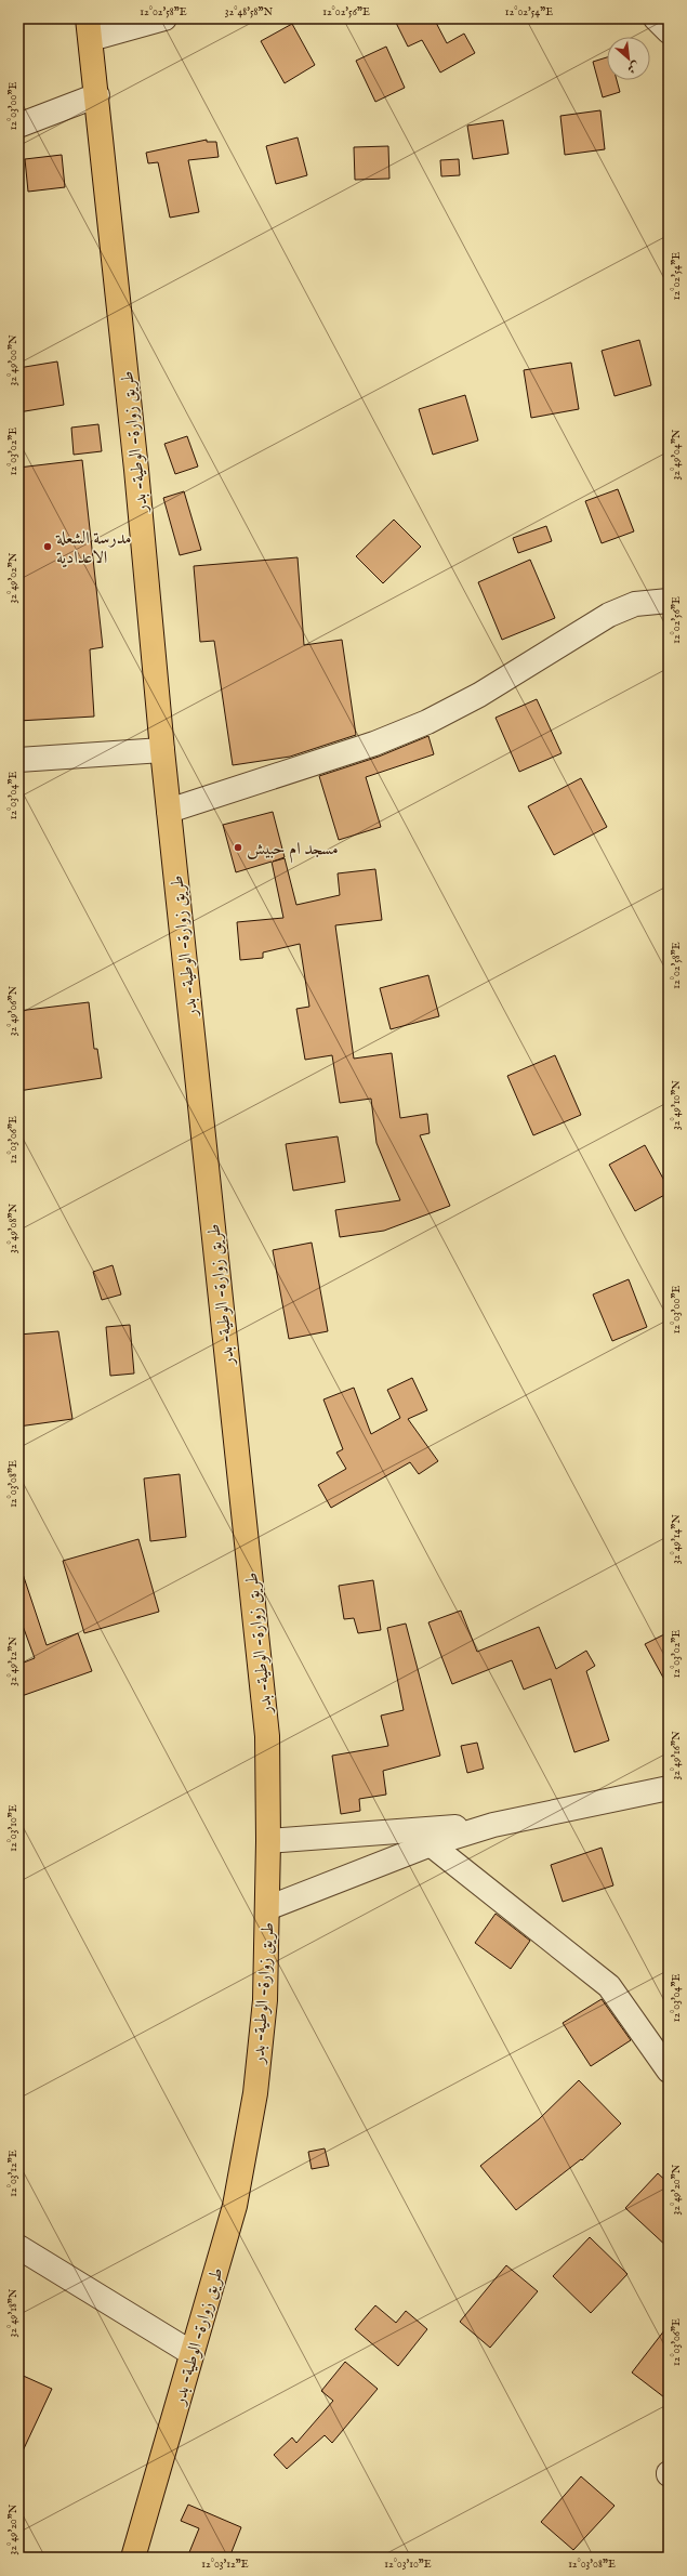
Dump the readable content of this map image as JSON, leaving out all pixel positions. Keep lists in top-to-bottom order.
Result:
{
  "streets": {
    "highway": ["طريق زوارة- الوطية- بدر"]
  },
  "places": ["مدرسة الشعلة الاعدادية", "مسجد ام حبيش"],
  "north": "bottom right",
  "coordinates": [
    "12°02'58\"E",
    "32°48'58\"N",
    "12°02'56\"E",
    "12°02'54\"E",
    "12°03'00\"E",
    "32°49'00\"N",
    "12°03'02\"E",
    "32°49'04\"N",
    "32°49'02\"N",
    "12°03'04\"E",
    "32°49'06\"N",
    "32°49'10\"N",
    "12°03'06\"E",
    "32°49'08\"N",
    "12°03'08\"E",
    "32°49'14\"N",
    "32°49'12\"N",
    "32°49'16\"N",
    "12°03'10\"E",
    "12°03'12\"E",
    "32°49'20\"N",
    "32°49'18\"N"
  ]
}
